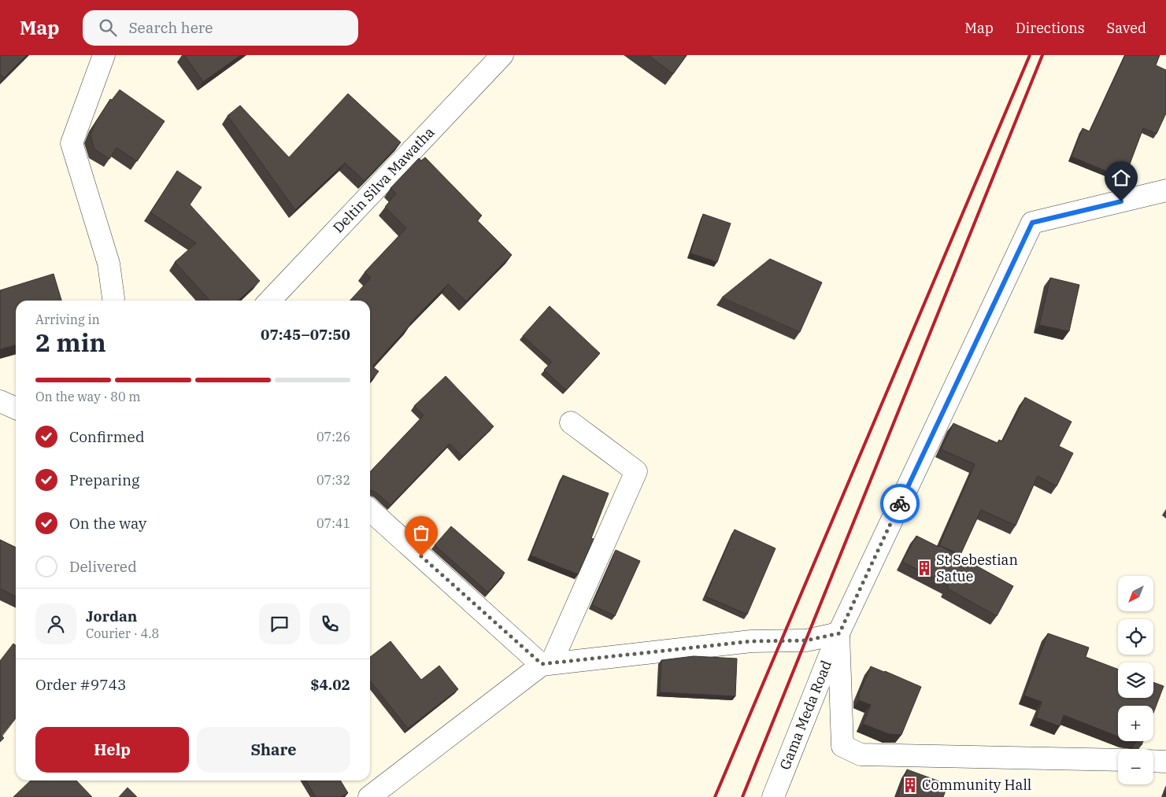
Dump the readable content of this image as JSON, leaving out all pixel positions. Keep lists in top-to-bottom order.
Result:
{
  "streets": {
    "street": ["Deltin Silva Mawatha", "Gama Meda Road"]
  },
  "places": {
    "building": ["St Sebestian Satue", "Community Hall"]
  },
  "north": "bottom left",
  "page": {
    "header": "Map",
    "search": "Search here",
    "nav": ["Map", "Directions", "Saved"],
    "heading": ["2 min", "Arriving in", "07:45–07:50"],
    "panel": [
      "Jordan",
      "Courier · 4.8",
      "Order #9743",
      "$4.02"
    ],
    "bar": "On the way · 80 m",
    "list": [
      ["Confirmed", "07:26"],
      ["Preparing", "07:32"],
      ["On the way", "07:41"],
      "Delivered"
    ],
    "map_buttons": ["+", "−"],
    "buttons": ["Help", "Share"]
  }
}
